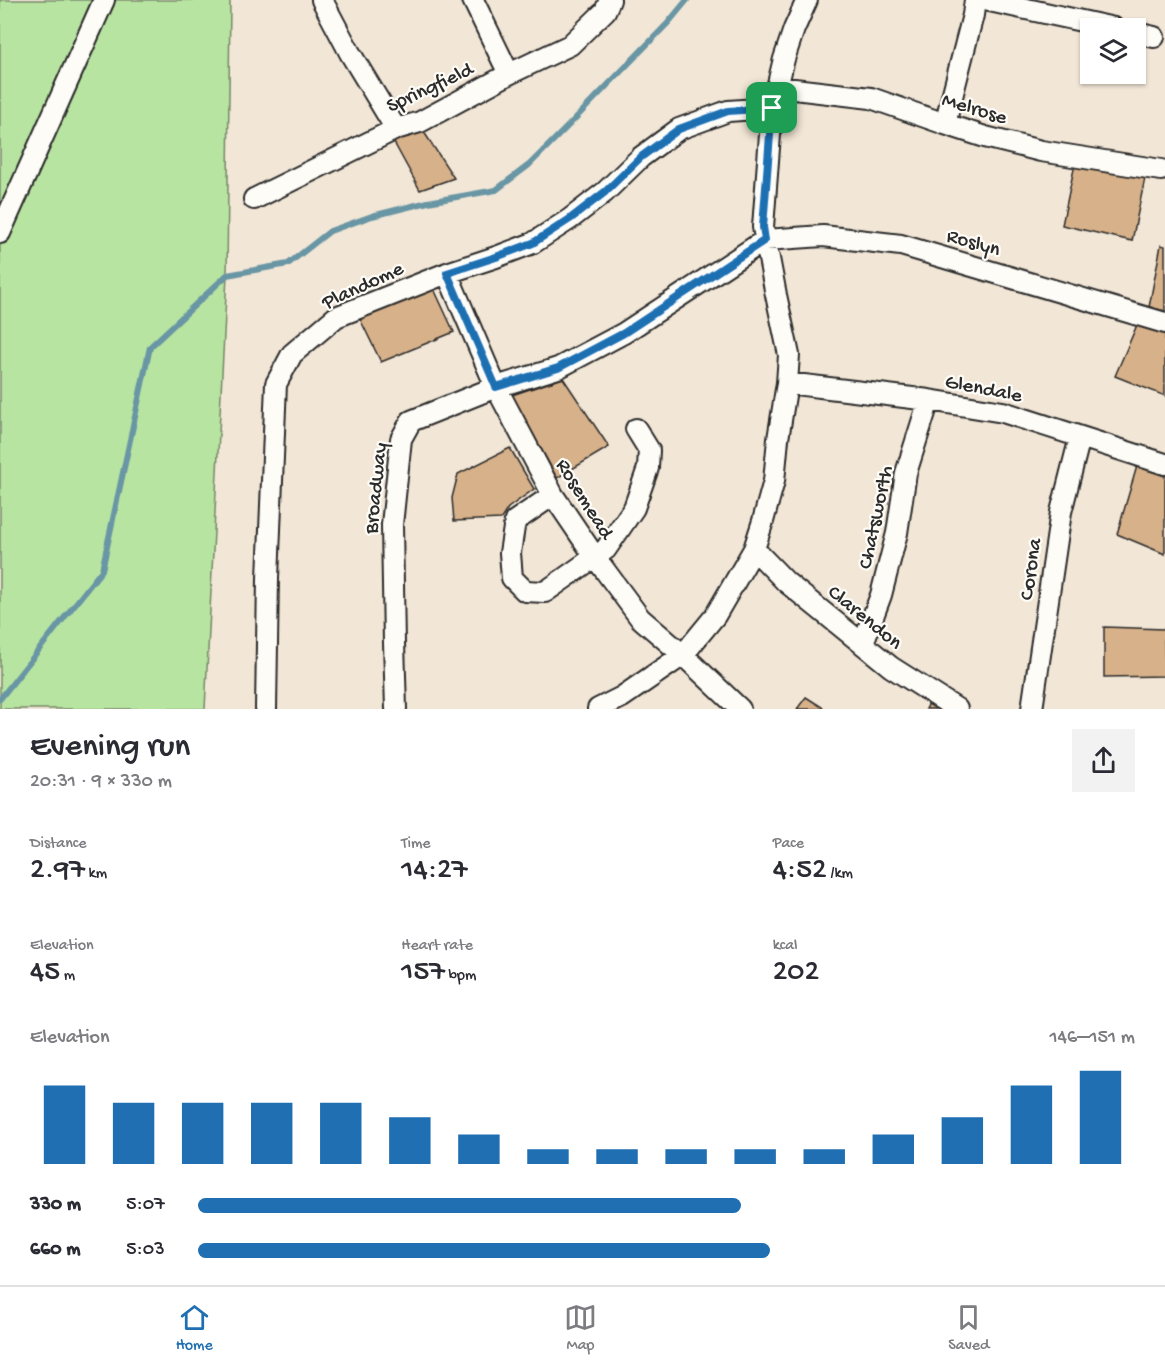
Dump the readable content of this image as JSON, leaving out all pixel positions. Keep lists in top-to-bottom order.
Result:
{
  "streets": {
    "street": [
      "Springfield",
      "Melrose",
      "Roslyn",
      "Plandome",
      "Glendale",
      "Broadway",
      "Rosemead",
      "Chatsworth",
      "Corona",
      "Clarendon"
    ]
  },
  "crossings": [
    ["Roslyn", "Broadway"],
    ["Plandome", "Rosemead"],
    ["Glendale", "Chatsworth"],
    ["Glendale", "Corona"],
    ["Broadway", "Rosemead"],
    ["Chatsworth", "Clarendon"]
  ],
  "page": {
    "heading": ["Evening run", "20:31 · 9 × 330 m"],
    "stats": [
      ["Distance", "2.97 km"],
      ["Time", "14:27"],
      ["Pace", "4:52 /km"],
      ["Elevation", "45 m"],
      ["Heart rate", "157 bpm"],
      ["kcal", "202"]
    ],
    "chart": ["Elevation", "146–151 m"],
    "list": [
      {
        "name": "330 m",
        "note": "5:07"
      },
      {
        "name": "660 m",
        "note": "5:03"
      }
    ],
    "tabs": ["Home", "Map", "Saved"]
  }
}
